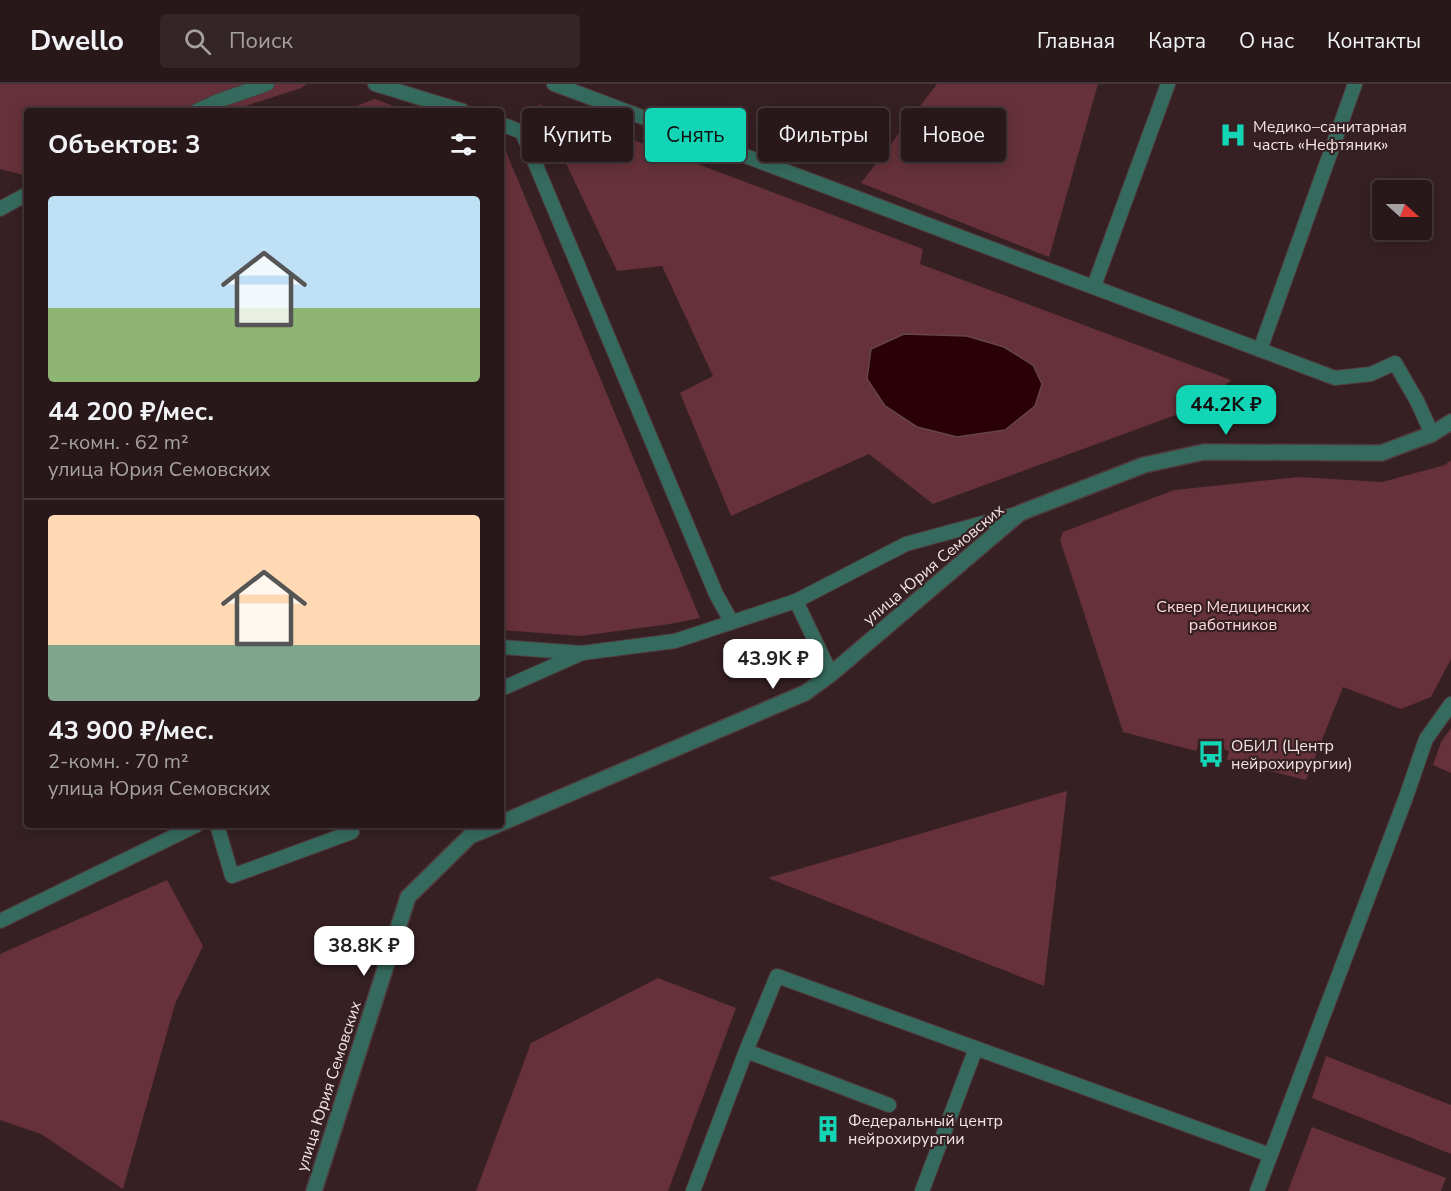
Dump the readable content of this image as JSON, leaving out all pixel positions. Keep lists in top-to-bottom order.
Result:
{
  "streets": {
    "street": ["улица Юрия Семовских"]
  },
  "parks": ["Сквер Медицинских работников"],
  "places": {
    "hospital": ["Медико–санитарная часть «Нефтяник»"],
    "bus stop": ["ОБИЛ (Центр нейрохирургии)"],
    "building": ["Федеральный центр нейрохирургии"]
  },
  "north": "right",
  "page": {
    "header": "Dwello",
    "search": "Поиск",
    "nav": [
      "Главная",
      "Карта",
      "О нас",
      "Контакты"
    ],
    "chip": [
      "Купить",
      "Снять",
      "Фильтры",
      "Новое"
    ],
    "heading": "Объектов: 3",
    "list": [
      {
        "name": "44 200 ₽/мес.",
        "note": "2-комн. · 62 m² · улица Юрия Семовских"
      },
      {
        "name": "43 900 ₽/мес.",
        "note": "2-комн. · 70 m² · улица Юрия Семовских"
      }
    ],
    "price": ["44.2K ₽", "43.9K ₽", "38.8K ₽"]
  }
}
